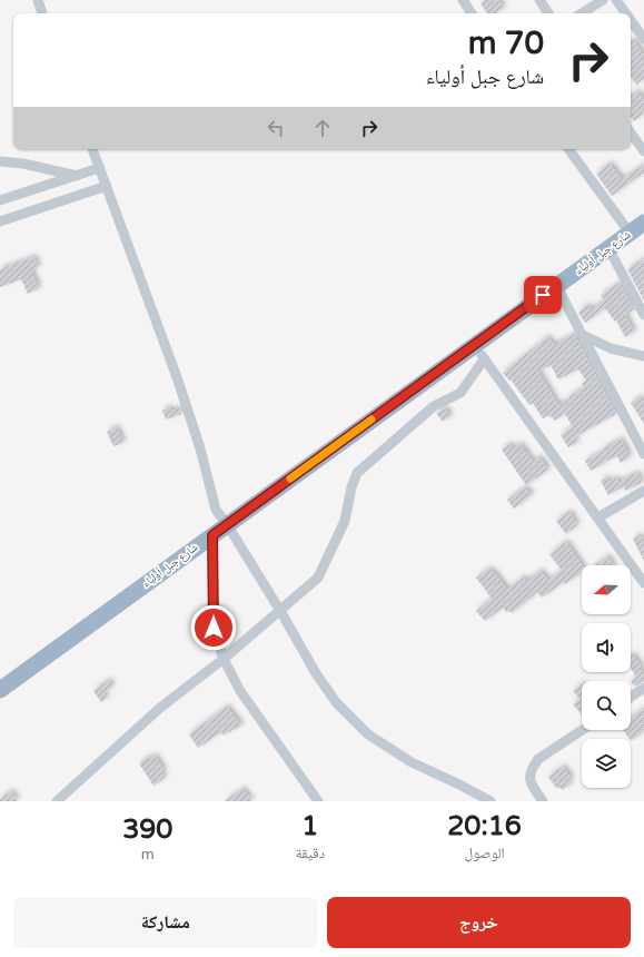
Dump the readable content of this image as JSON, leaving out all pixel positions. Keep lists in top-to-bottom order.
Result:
{
  "streets": {
    "highway": ["شارع جبل أولياء"]
  },
  "north": "left",
  "page": {
    "turn": ["70 m", "شارع جبل أولياء"],
    "eta": [
      "20:16",
      "الوصول",
      "1",
      "دقيقة",
      "390",
      "m"
    ],
    "buttons": ["خروج", "مشاركة"]
  }
}
